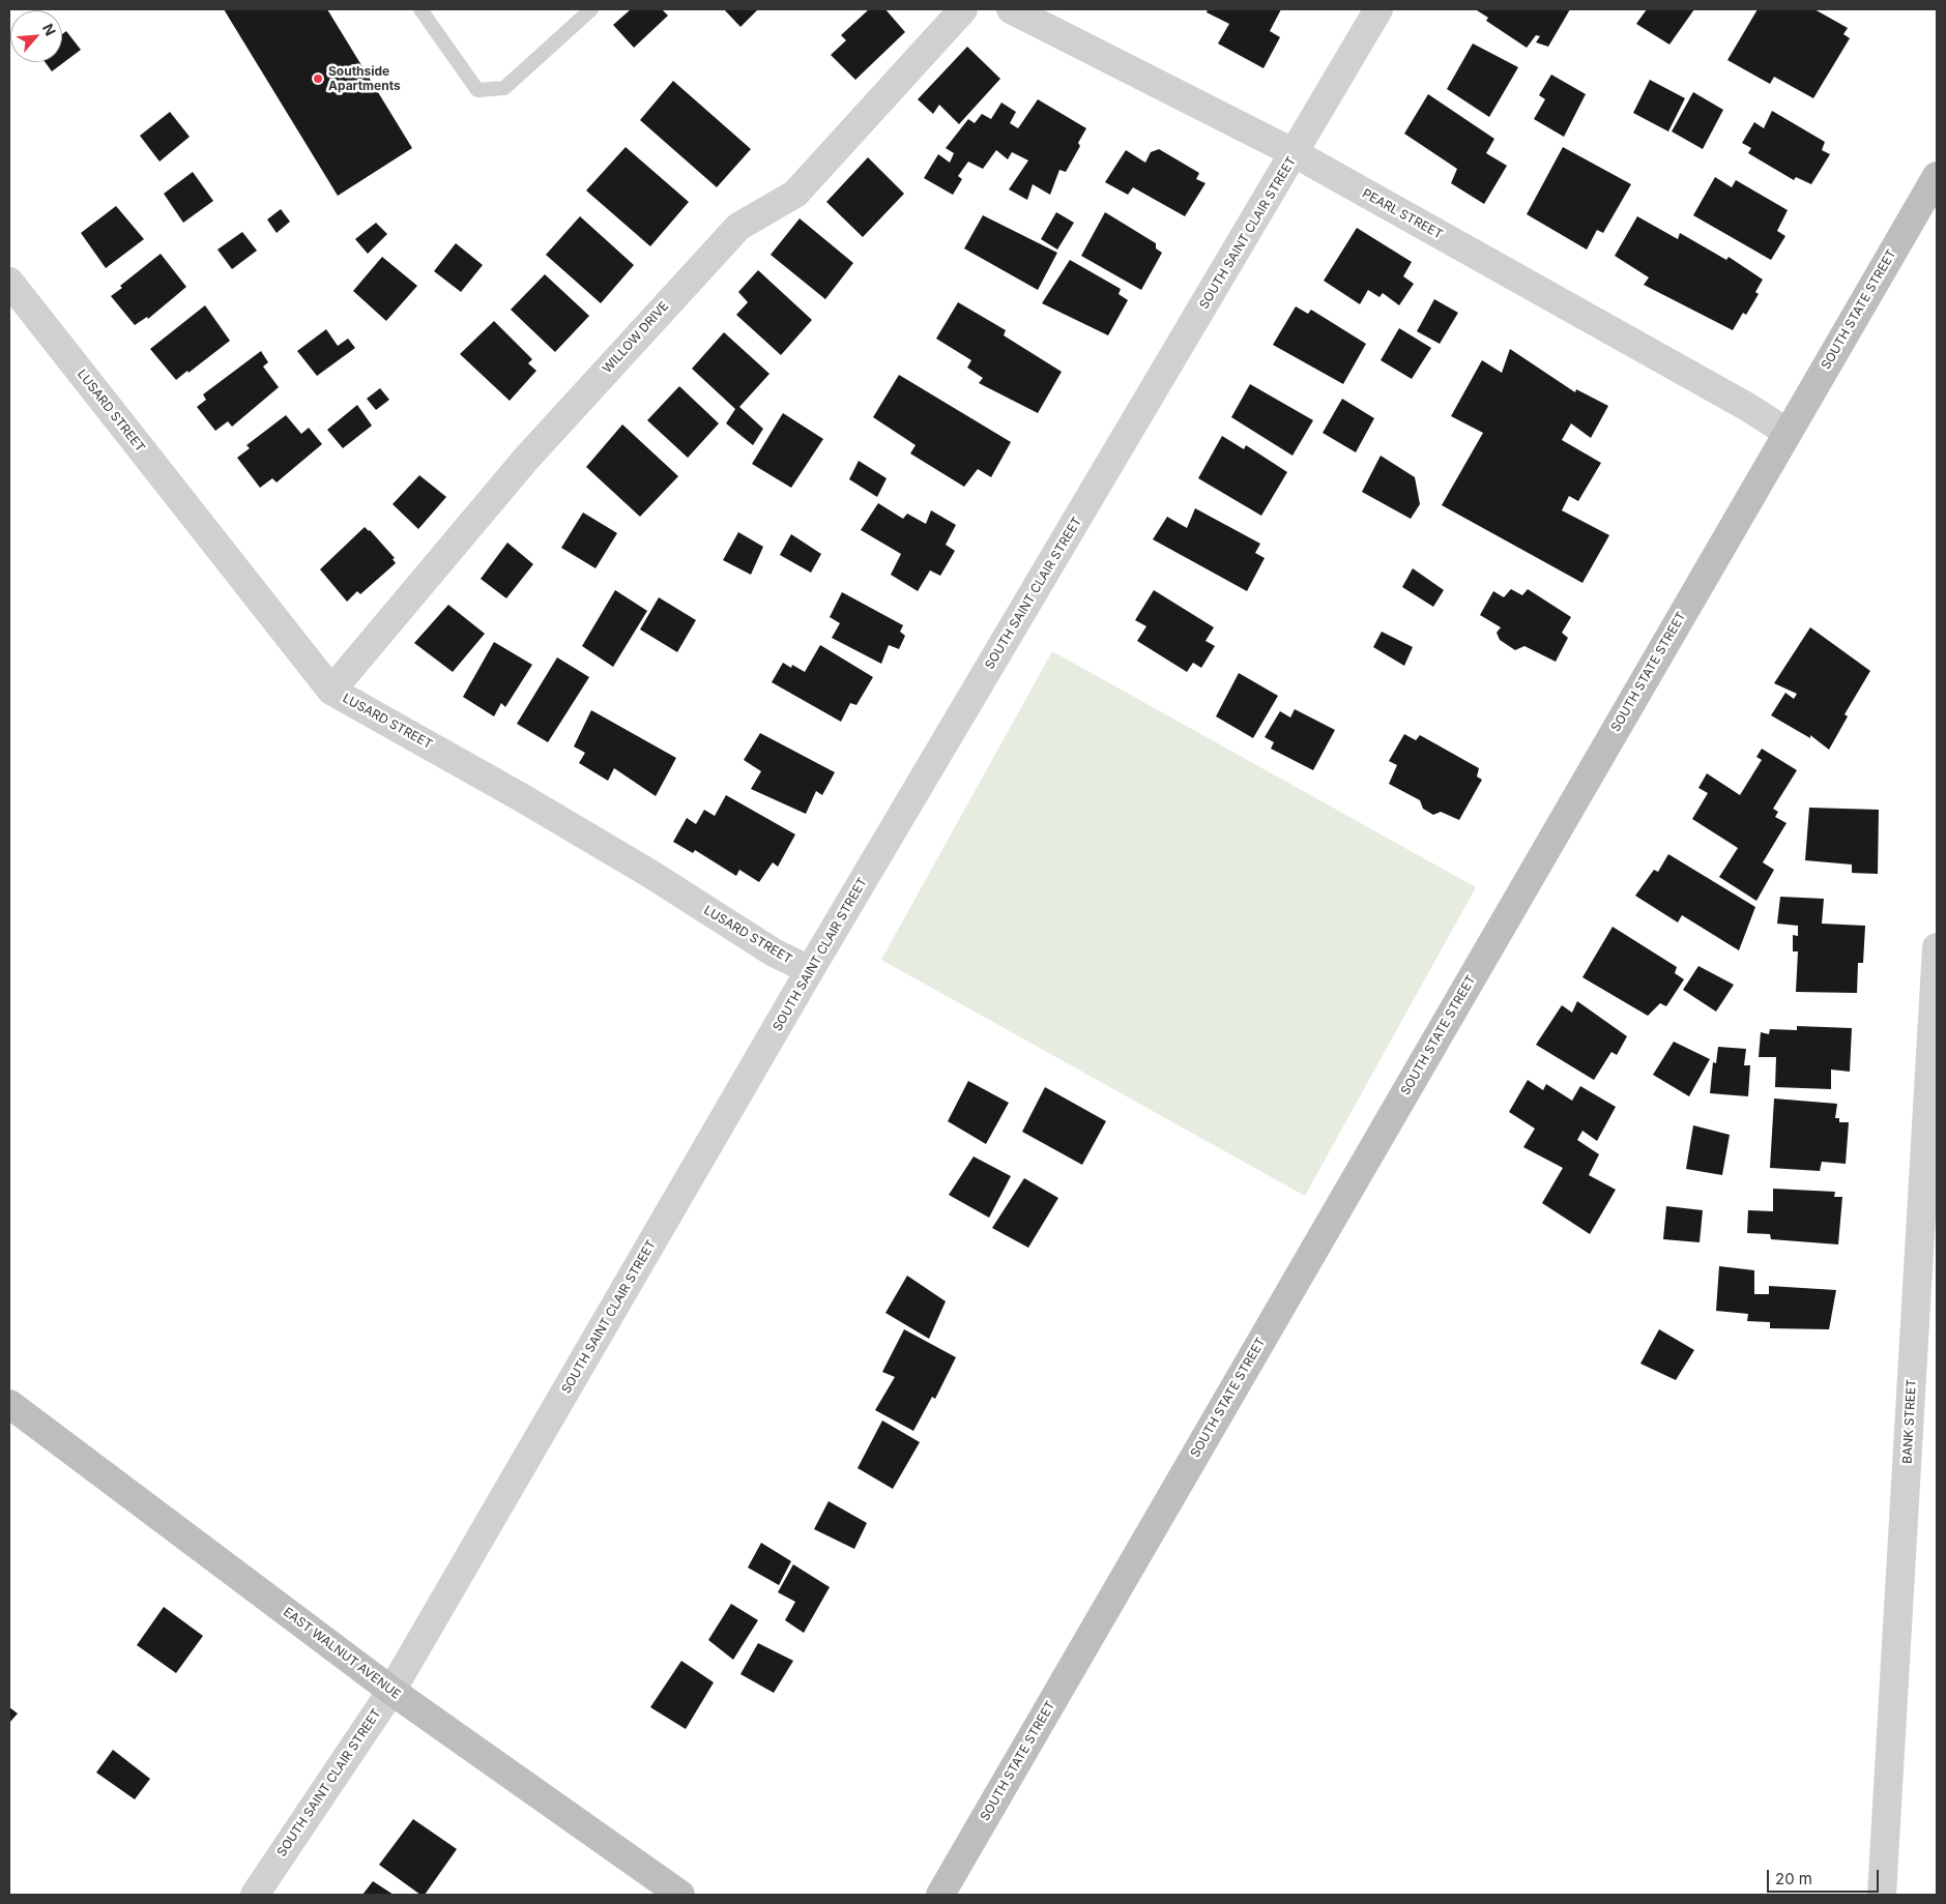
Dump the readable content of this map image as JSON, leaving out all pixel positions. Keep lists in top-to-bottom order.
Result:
{
  "streets": {
    "main road": ["SOUTH STATE STREET", "EAST WALNUT AVENUE"],
    "street": [
      "PEARL STREET",
      "SOUTH SAINT CLAIR STREET",
      "WILLOW DRIVE",
      "LUSARD STREET",
      "BANK STREET"
    ]
  },
  "crossings": [
    ["PEARL STREET", "SOUTH SAINT CLAIR STREET"],
    ["PEARL STREET", "SOUTH STATE STREET"],
    ["SOUTH SAINT CLAIR STREET", "LUSARD STREET"],
    ["SOUTH SAINT CLAIR STREET", "EAST WALNUT AVENUE"],
    ["WILLOW DRIVE", "LUSARD STREET"]
  ],
  "places": ["Southside Apartments"],
  "scale_bar": "20 m",
  "north": "top right"
}
